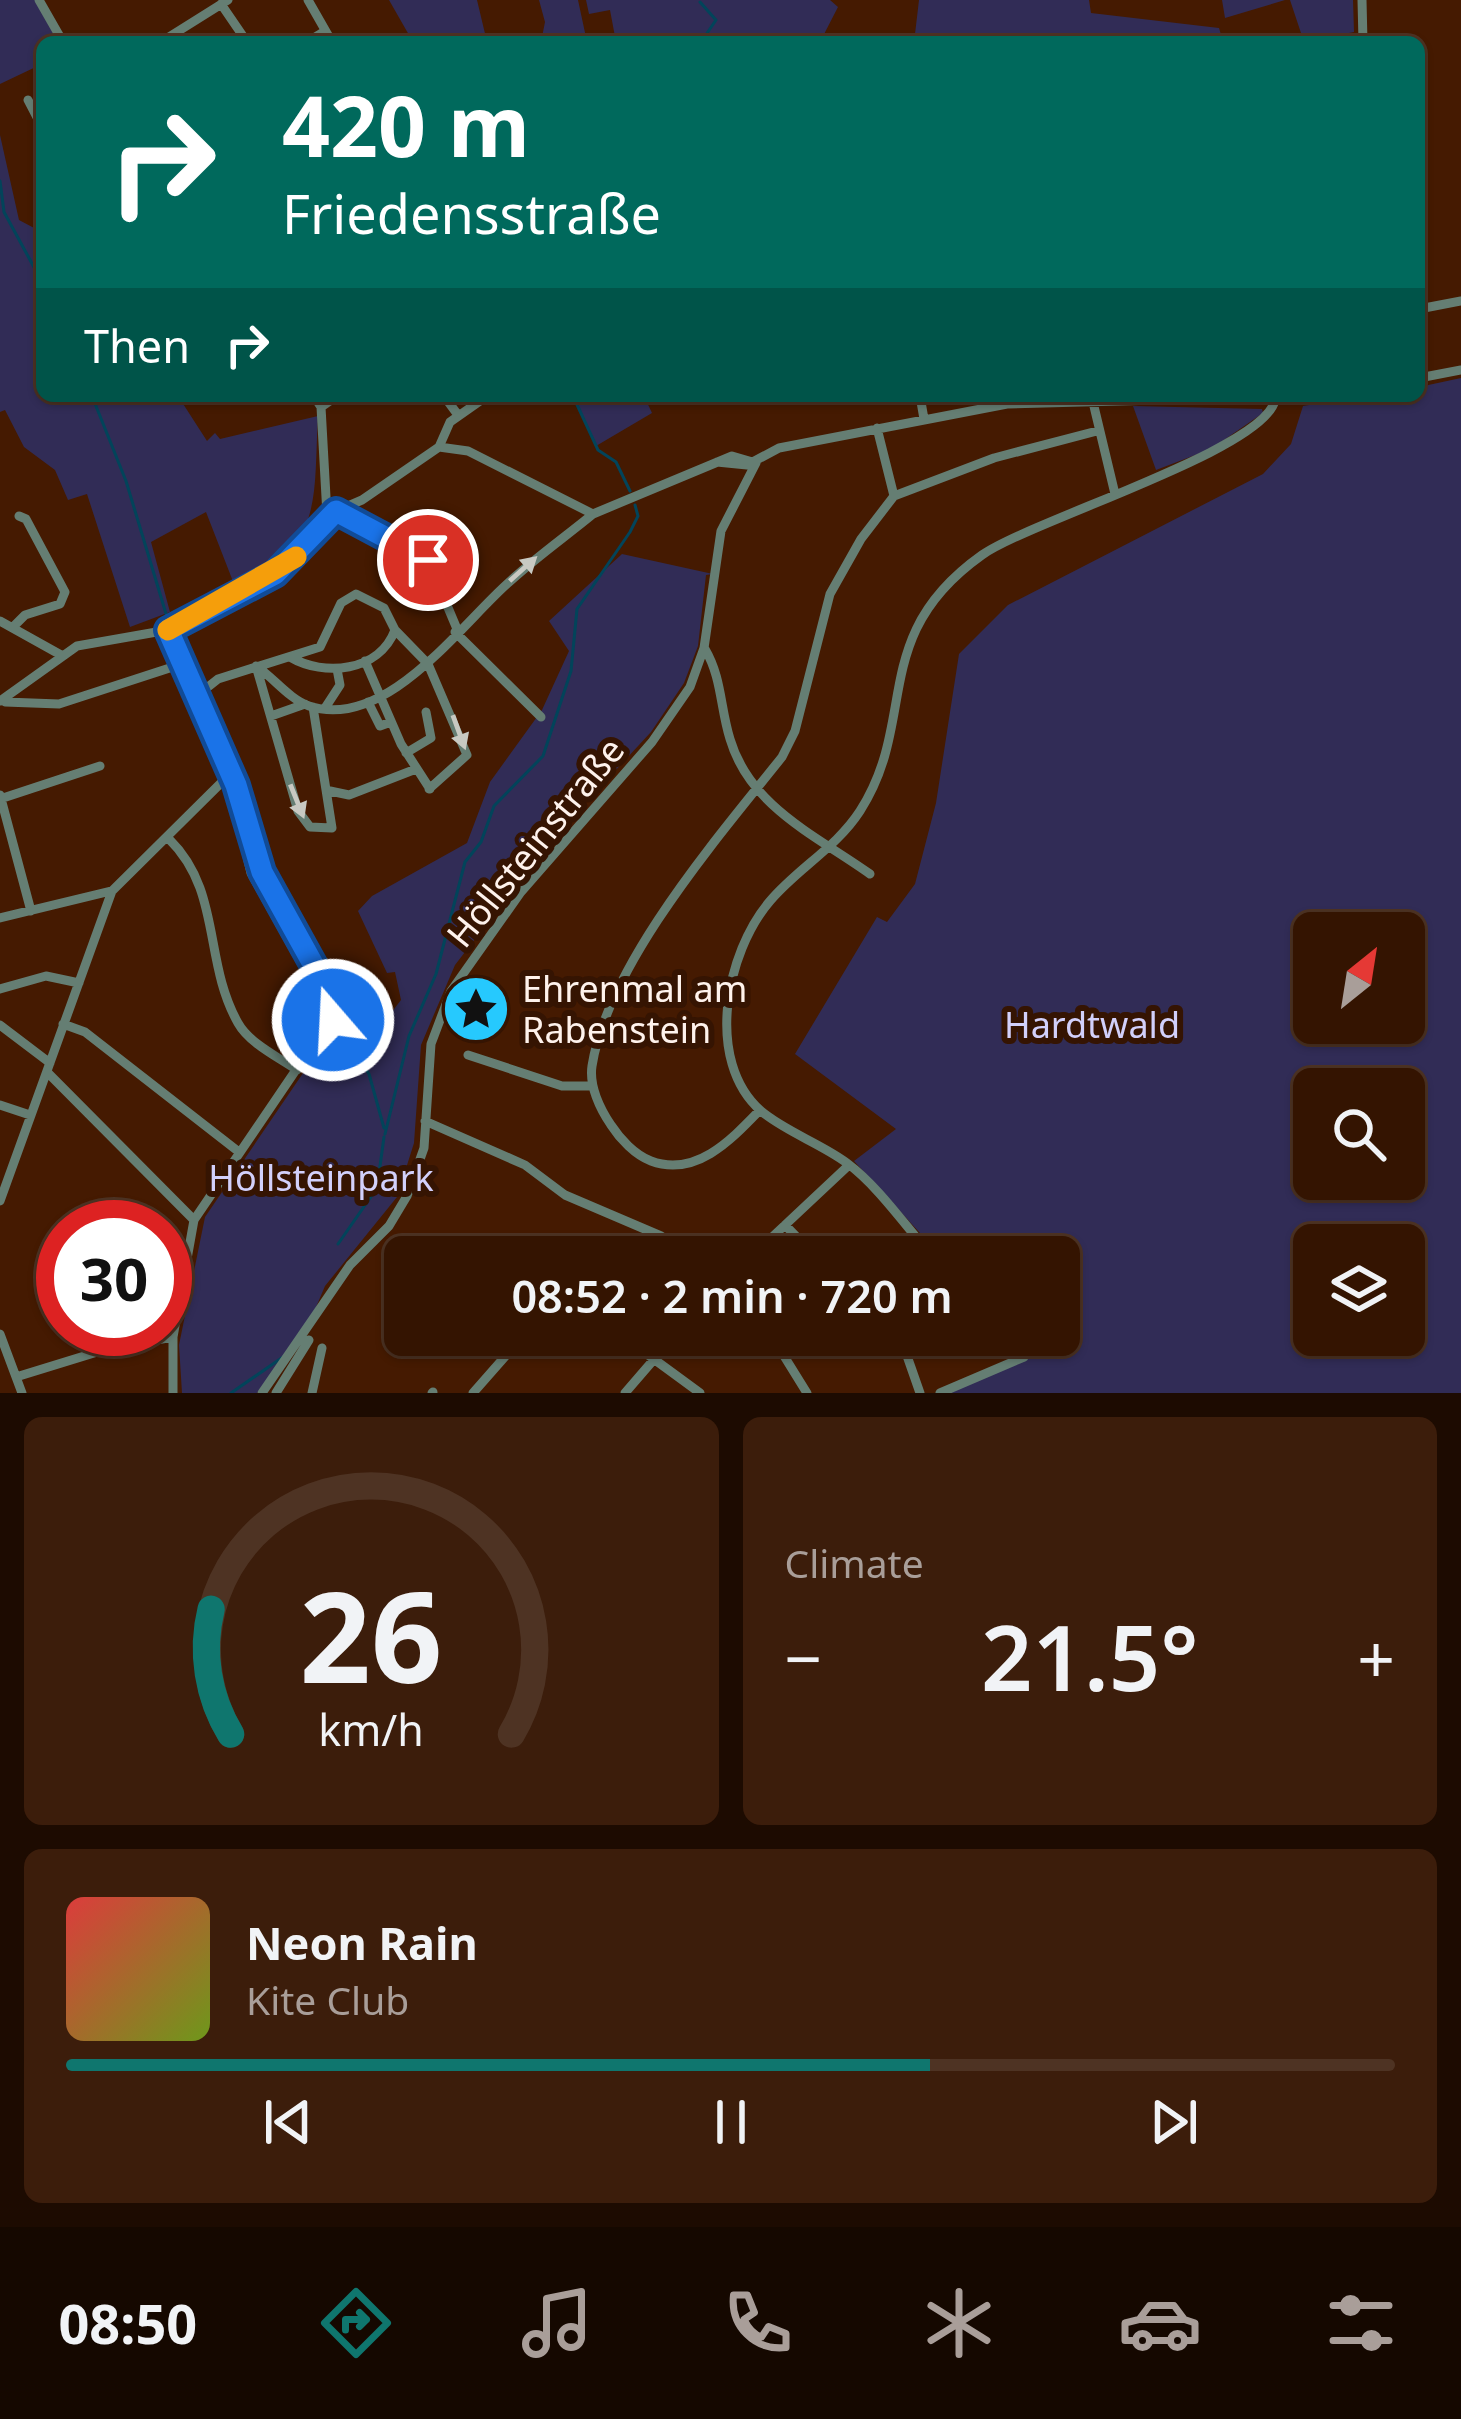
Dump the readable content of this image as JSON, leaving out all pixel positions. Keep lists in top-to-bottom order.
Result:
{
  "streets": {
    "street": ["Höllsteinstraße"]
  },
  "parks": ["Hardtwald", "Höllsteinpark"],
  "places": {
    "place": ["Ehrenmal am Rabenstein"]
  },
  "north": "top right",
  "page": {
    "turn": ["420 m", "Friedensstraße"],
    "then": "Then",
    "limit": "30",
    "trip": "08:52 · 2 min · 720 m",
    "tile": "Climate",
    "heat": ["−", "21.5°", "+"],
    "song": ["Neon Rain", "Kite Club"],
    "tabs": "08:50",
    "gauge": ["26", "km/h"]
  }
}
